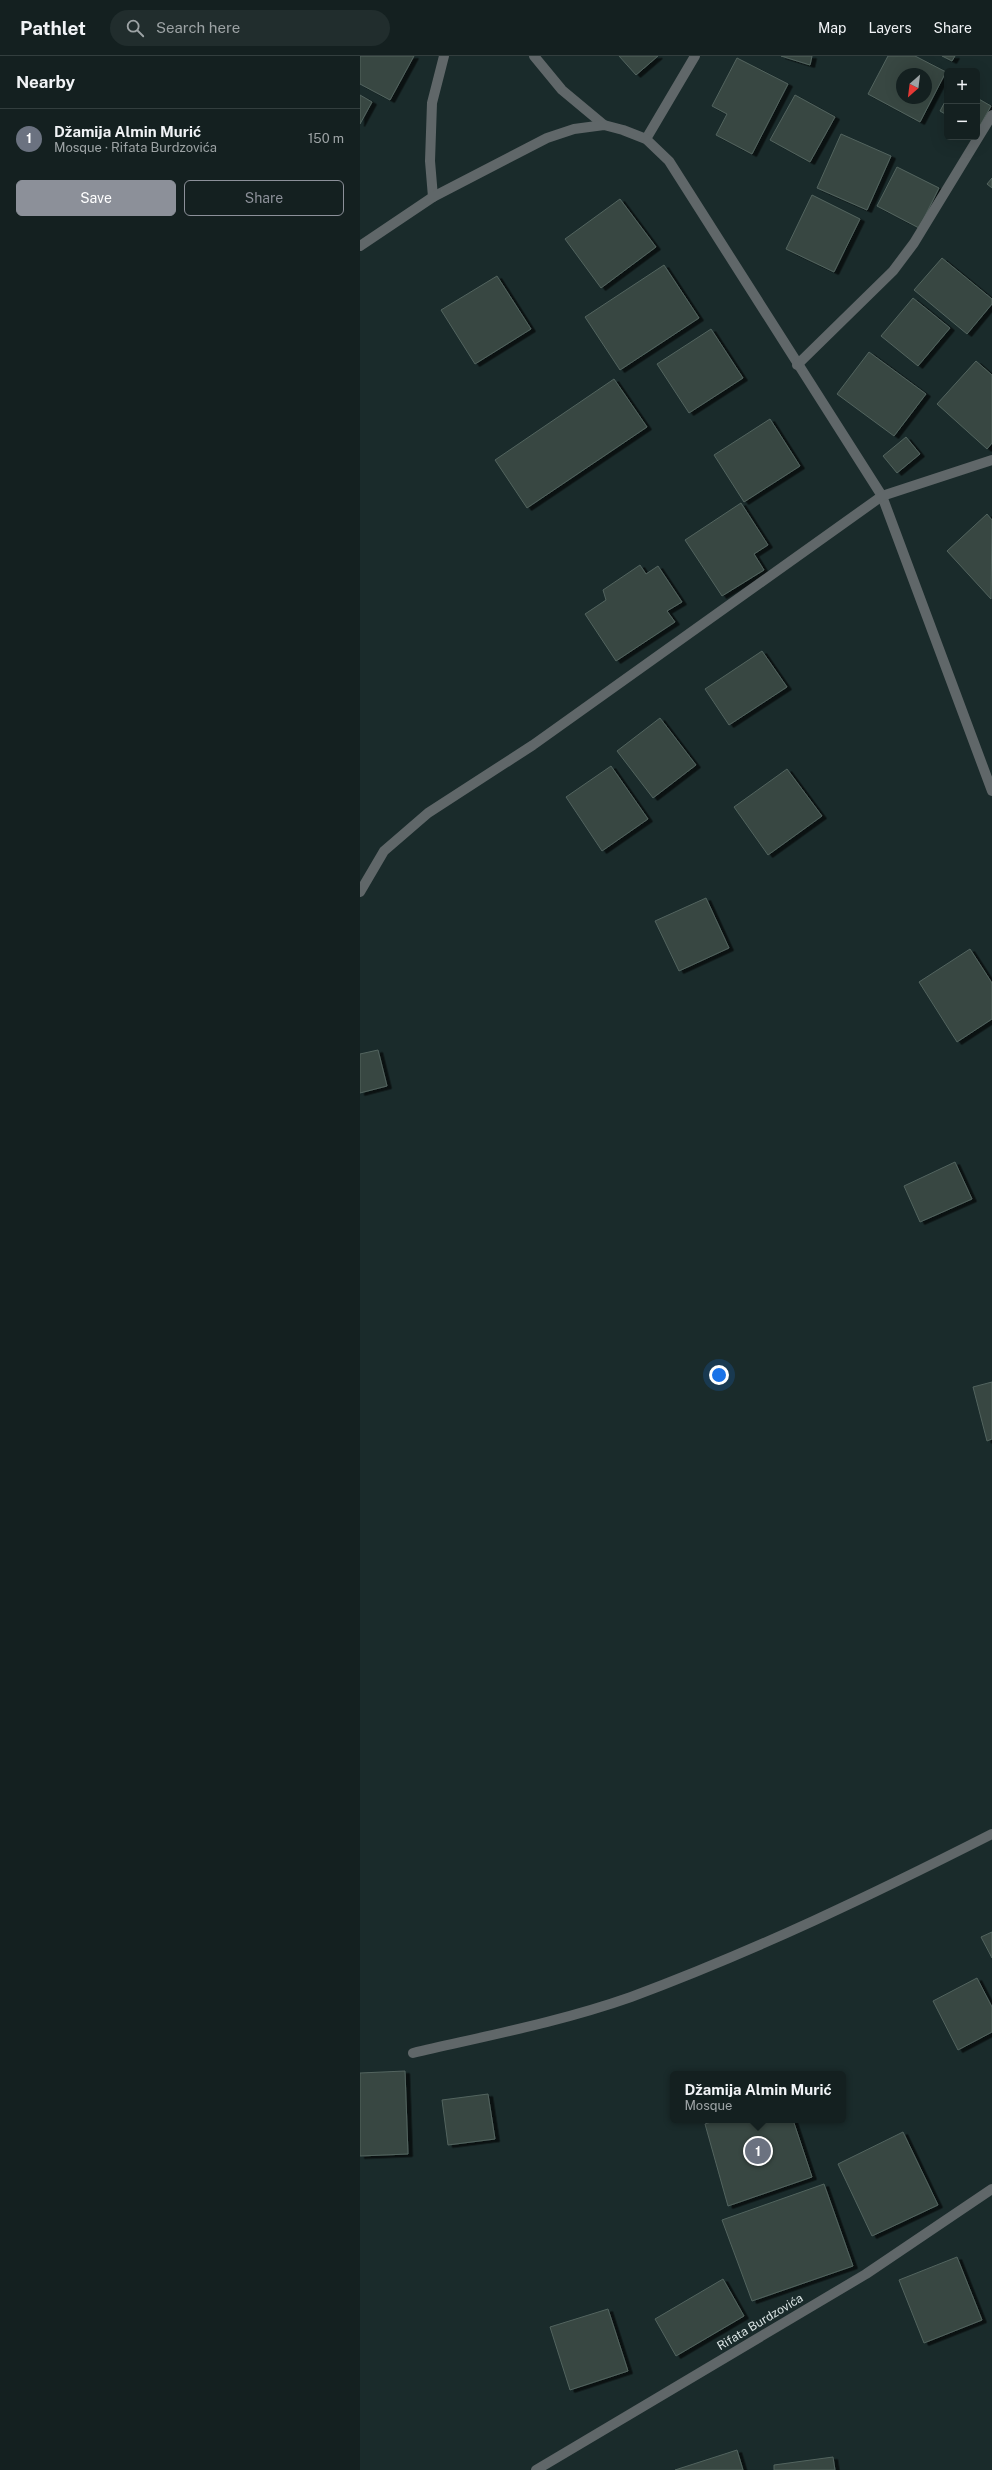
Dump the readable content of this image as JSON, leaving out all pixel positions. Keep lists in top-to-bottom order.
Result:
{
  "streets": {
    "street": ["Rifata Burdzovića"]
  },
  "north": "bottom left",
  "page": {
    "header": "Pathlet",
    "search": "Search here",
    "nav": ["Map", "Layers", "Share"],
    "heading": "Nearby",
    "map_buttons": ["+", "−"],
    "list": [
      {
        "mark": "1",
        "name": "Džamija Almin Murić",
        "note": "Mosque · Rifata Burdzovića",
        "value": "150 m"
      }
    ],
    "buttons": ["Save", "Share"],
    "popup": ["Džamija Almin Murić", "Mosque"],
    "pins": "1"
  }
}
